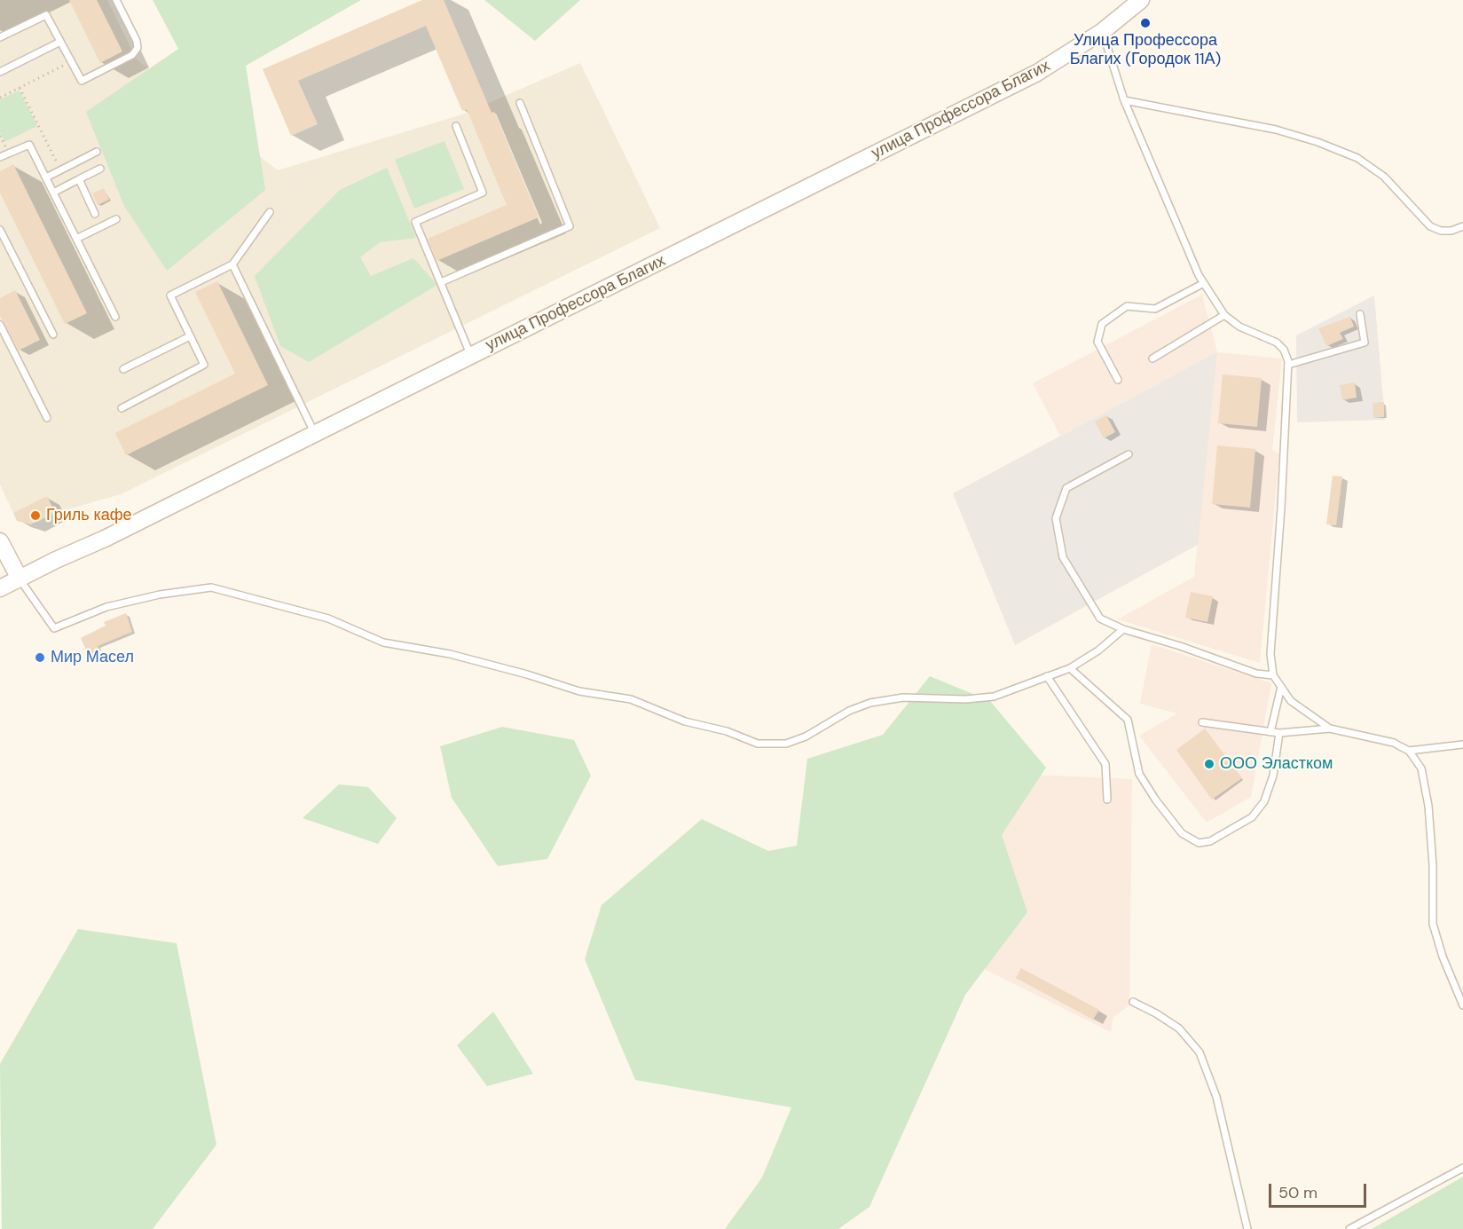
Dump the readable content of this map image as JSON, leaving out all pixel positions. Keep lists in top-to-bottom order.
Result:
{
  "streets": {
    "main road": ["улица Профессора Благих"]
  },
  "places": [
    "Улица Профессора Благих (Городок 11А)",
    "Гриль кафе",
    "Мир Масел",
    "ООО Эластком"
  ],
  "scale_bar": "50 m"
}
